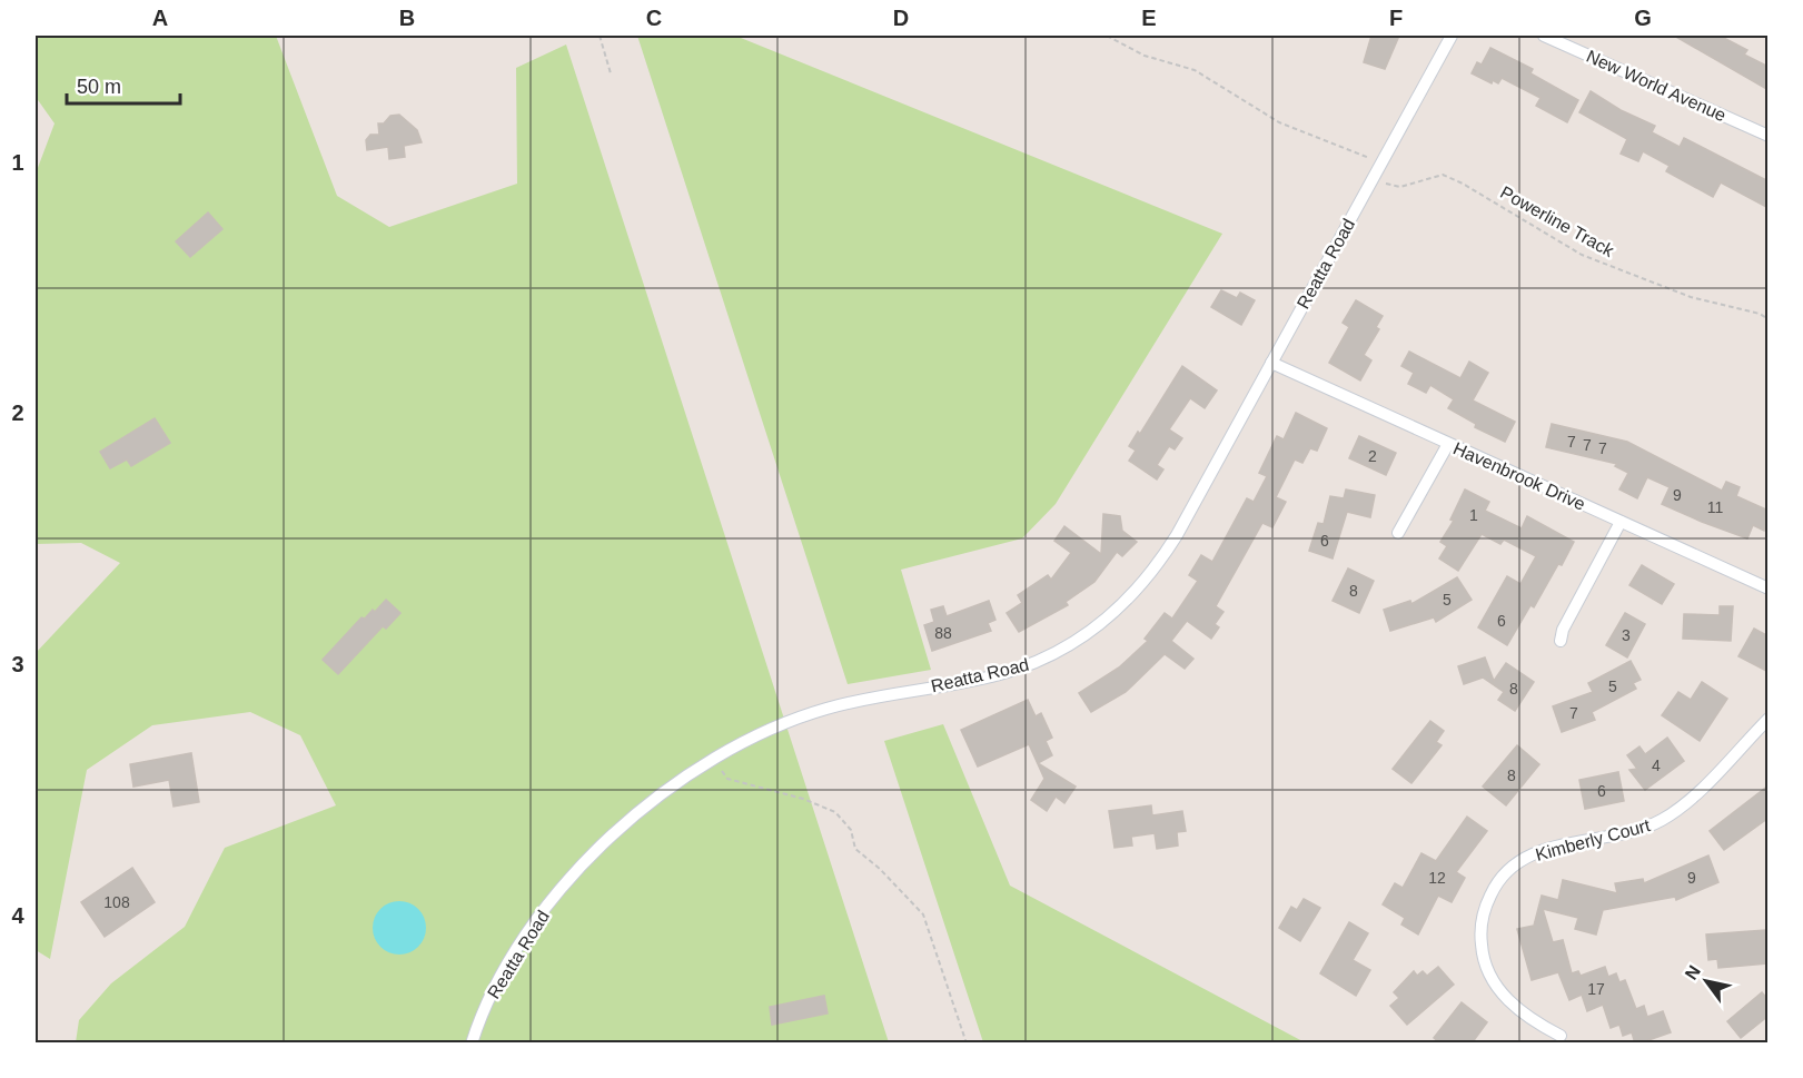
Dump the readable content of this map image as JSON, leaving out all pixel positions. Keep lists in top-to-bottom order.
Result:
{
  "streets": {
    "street": [
      "New World Avenue",
      "Reatta Road",
      "Havenbrook Drive",
      "Kimberly Court"
    ],
    "path": ["Powerline Track"]
  },
  "crossings": [
    ["Powerline Track", "Reatta Road"],
    ["Reatta Road", "Havenbrook Drive"]
  ],
  "house_numbers": [
    "7",
    "7",
    "7",
    "2",
    "9",
    "11",
    "1",
    "6",
    "8",
    "5",
    "6",
    "88",
    "3",
    "5",
    "8",
    "7",
    "4",
    "8",
    "6",
    "12",
    "9",
    "108",
    "17"
  ],
  "scale_bar": "50 m",
  "north": "top left",
  "grid": {
    "columns": [
      "A",
      "B",
      "C",
      "D",
      "E",
      "F",
      "G"
    ],
    "rows": [
      "1",
      "2",
      "3",
      "4"
    ]
  }
}
